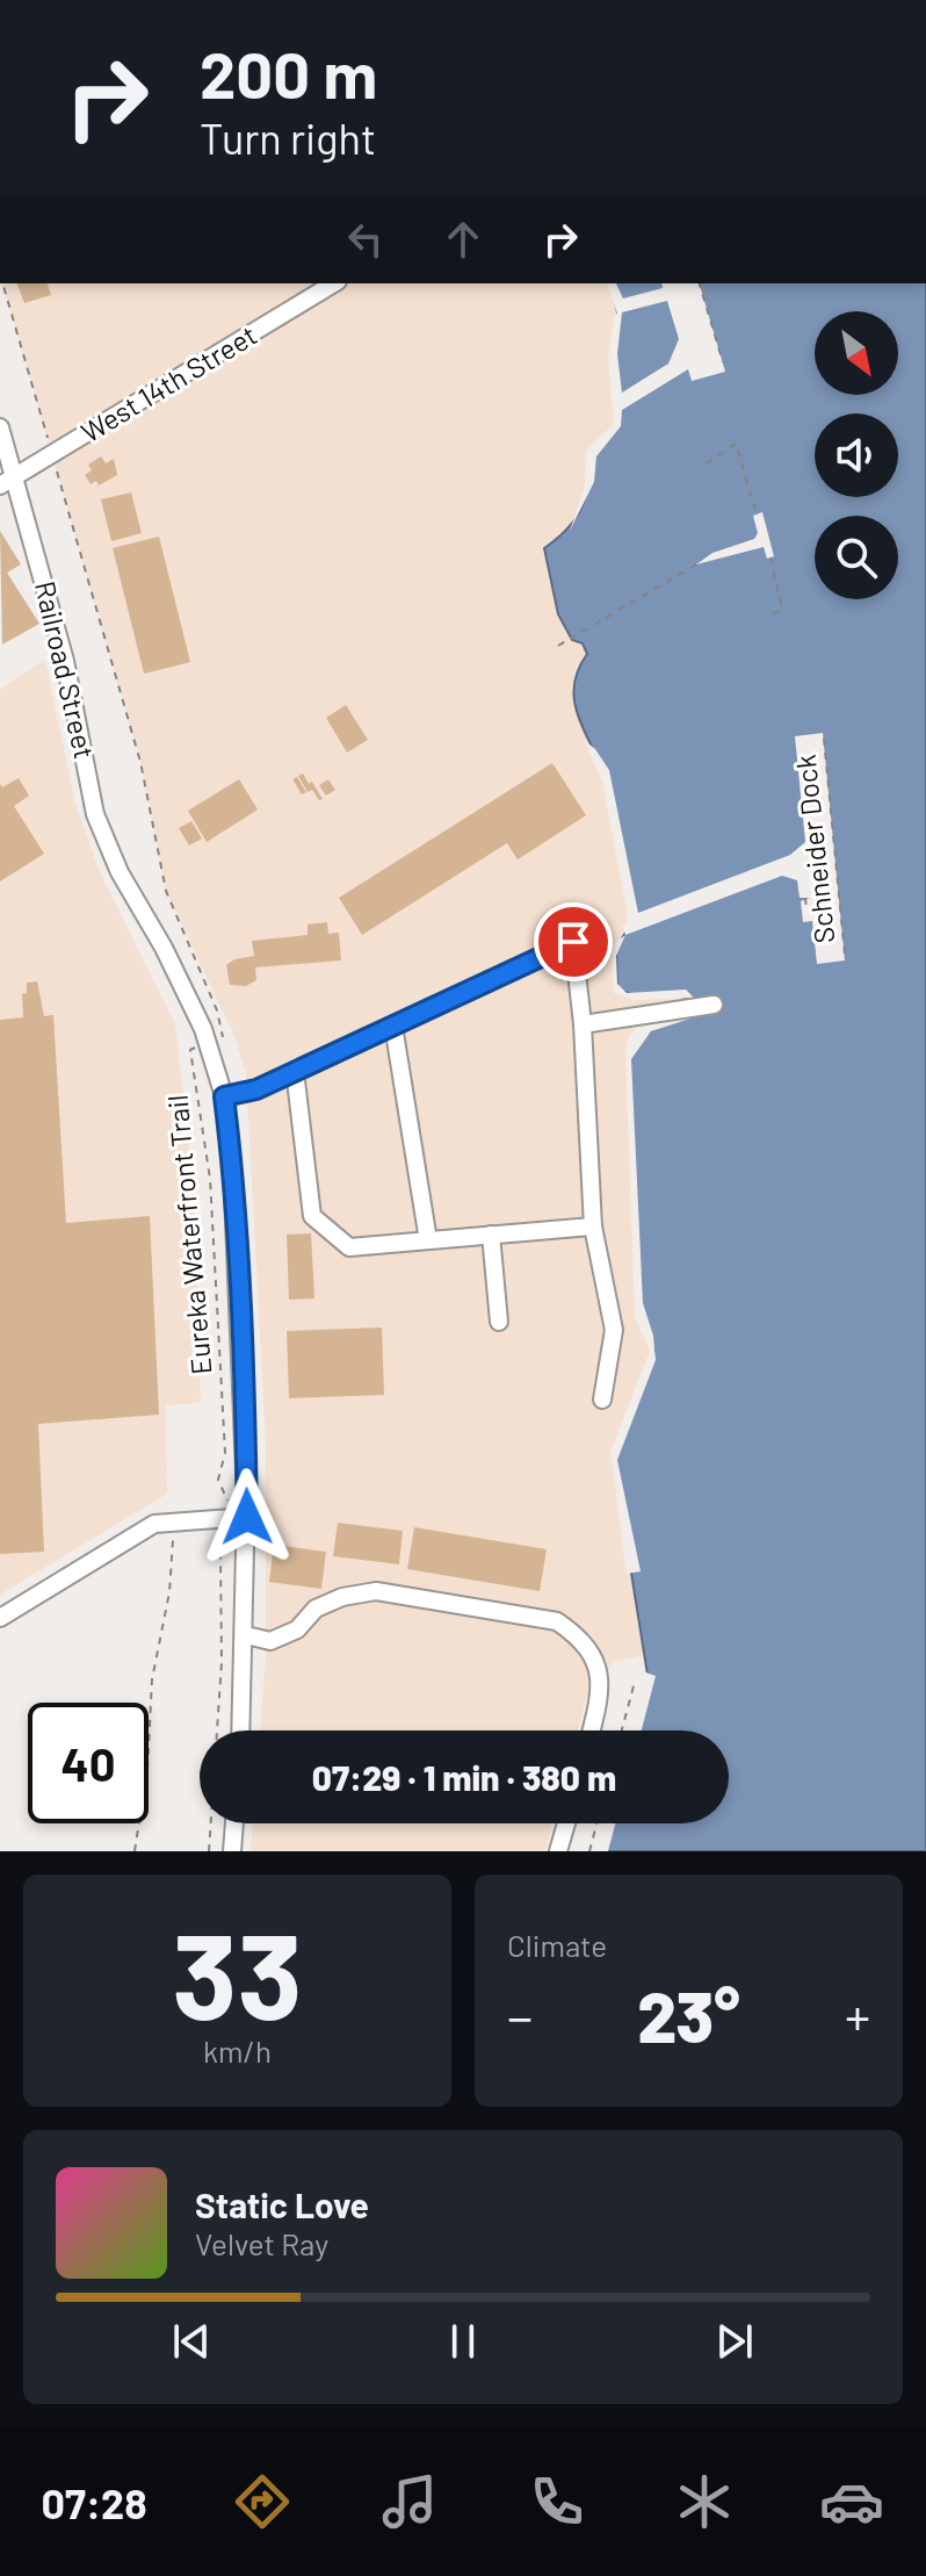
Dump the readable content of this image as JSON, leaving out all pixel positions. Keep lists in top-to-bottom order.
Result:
{
  "streets": {
    "street": ["West 14th Street", "Railroad Street"],
    "path": ["Schneider Dock", "Eureka Waterfront Trail"]
  },
  "crossings": [
    ["West 14th Street", "Railroad Street"],
    ["West 14th Street", "Eureka Waterfront Trail"],
    ["Railroad Street", "Eureka Waterfront Trail"]
  ],
  "north": "bottom right",
  "page": {
    "turn": ["200 m", "Turn right"],
    "limit": "40",
    "trip": "07:29 · 1 min · 380 m",
    "tile": [
      ["33", "km/h"],
      "Climate"
    ],
    "heat": ["−", "23°", "+"],
    "song": ["Static Love", "Velvet Ray"],
    "tabs": "07:28"
  }
}
